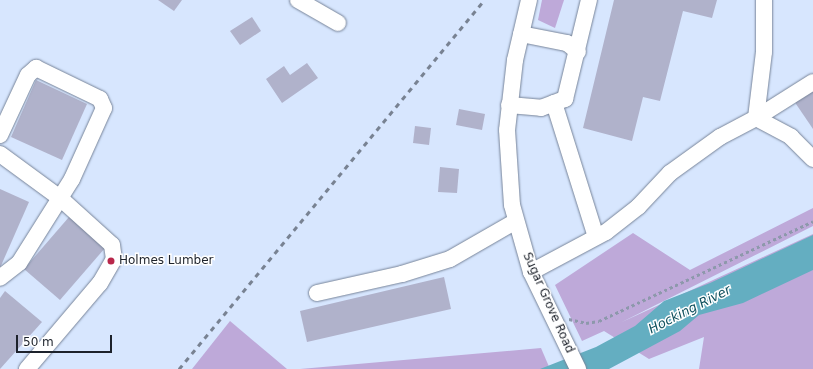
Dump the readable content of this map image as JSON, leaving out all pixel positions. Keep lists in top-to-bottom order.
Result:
{
  "streets": {
    "street": ["Sugar Grove Road"]
  },
  "water": ["Hocking River"],
  "places": ["Holmes Lumber"],
  "scale_bar": "50 m"
}
